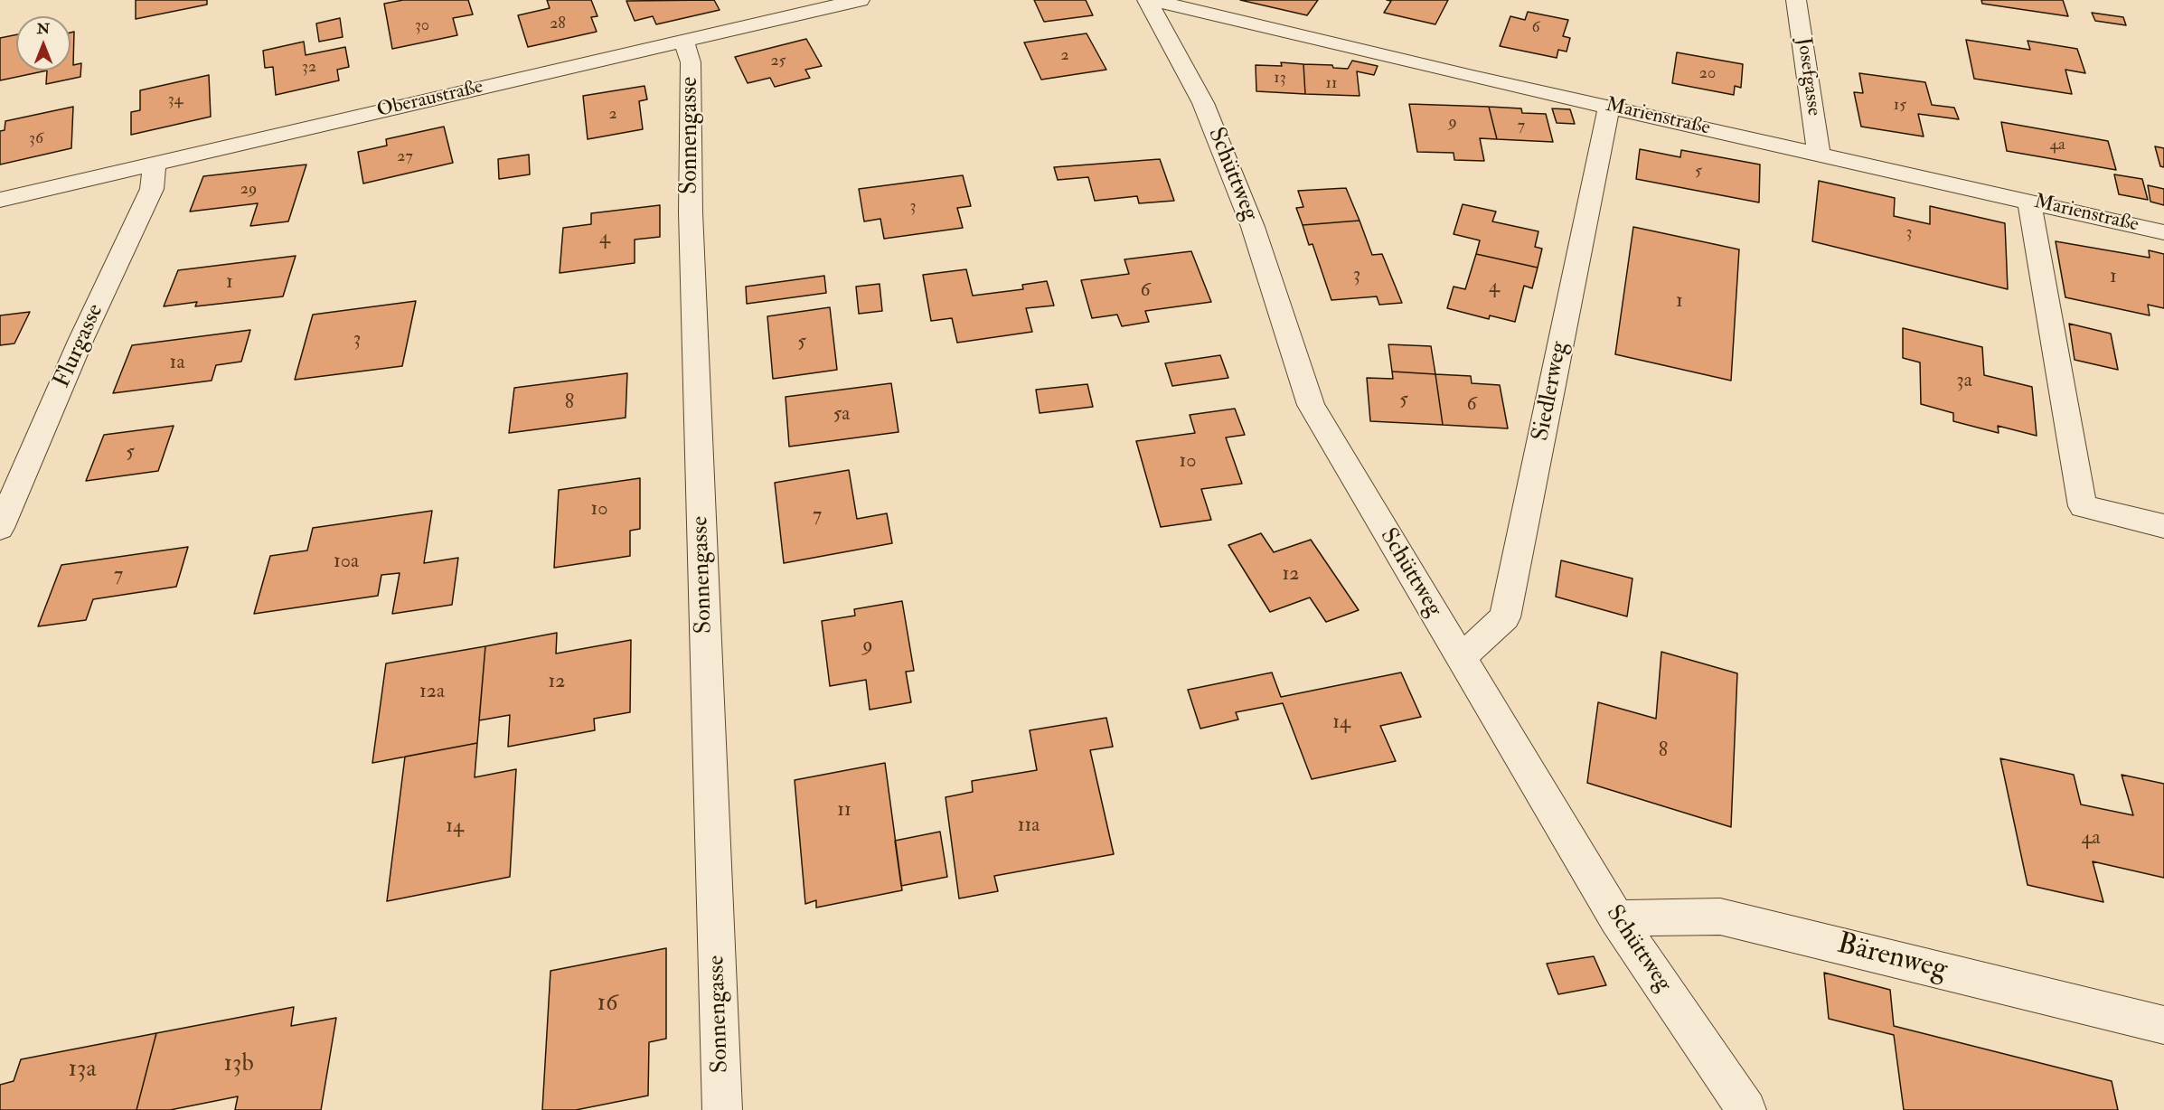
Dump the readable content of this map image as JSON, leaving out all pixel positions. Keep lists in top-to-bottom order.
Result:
{
  "streets": {
    "street": [
      "Josefgasse",
      "Oberaustraße",
      "Marienstraße",
      "Sonnengasse",
      "Schüttweg",
      "Flurgasse",
      "Siedlerweg",
      "Bärenweg"
    ]
  },
  "crossings": [
    ["Josefgasse", "Marienstraße"],
    ["Oberaustraße", "Sonnengasse"],
    ["Oberaustraße", "Flurgasse"],
    ["Marienstraße", "Siedlerweg"],
    ["Schüttweg", "Siedlerweg"],
    ["Schüttweg", "Bärenweg"]
  ],
  "house_numbers": [
    "28",
    "30",
    "6",
    "2",
    "25",
    "32",
    "20",
    "13",
    "11",
    "34",
    "15",
    "2",
    "9",
    "7",
    "36",
    "4a",
    "27",
    "5",
    "29",
    "3",
    "3",
    "4",
    "3",
    "1",
    "1",
    "4",
    "6",
    "1",
    "3",
    "5",
    "1a",
    "3a",
    "5",
    "8",
    "6",
    "5a",
    "5",
    "10",
    "10",
    "7",
    "10a",
    "12",
    "7",
    "9",
    "12",
    "12a",
    "14",
    "8",
    "11",
    "11a",
    "14",
    "4a",
    "16",
    "13b",
    "13a"
  ],
  "north": "top"
}
